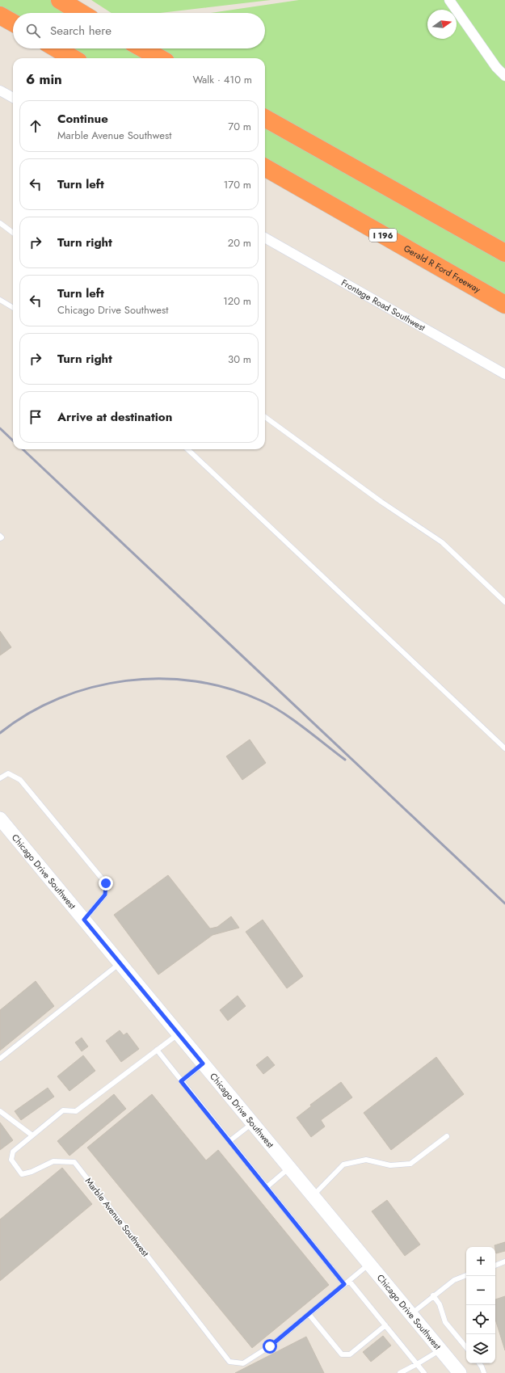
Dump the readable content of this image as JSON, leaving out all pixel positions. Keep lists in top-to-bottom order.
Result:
{
  "streets": {
    "highway": ["I 196", "Gerald R Ford Freeway"],
    "main road": ["Chicago Drive Southwest"],
    "street": ["Frontage Road Southwest"],
    "lane": ["Marble Avenue Southwest"]
  },
  "crossings": [
    ["Chicago Drive Southwest", "Marble Avenue Southwest"]
  ],
  "north": "right",
  "page": {
    "search": "Search here",
    "heading": ["6 min", "Walk · 410 m"],
    "list": [
      ["Continue", "Marble Avenue Southwest", "70 m"],
      ["Turn left", "170 m"],
      ["Turn right", "20 m"],
      ["Turn left", "Chicago Drive Southwest", "120 m"],
      ["Turn right", "30 m"],
      "Arrive at destination"
    ],
    "map_buttons": ["+", "−"]
  }
}
